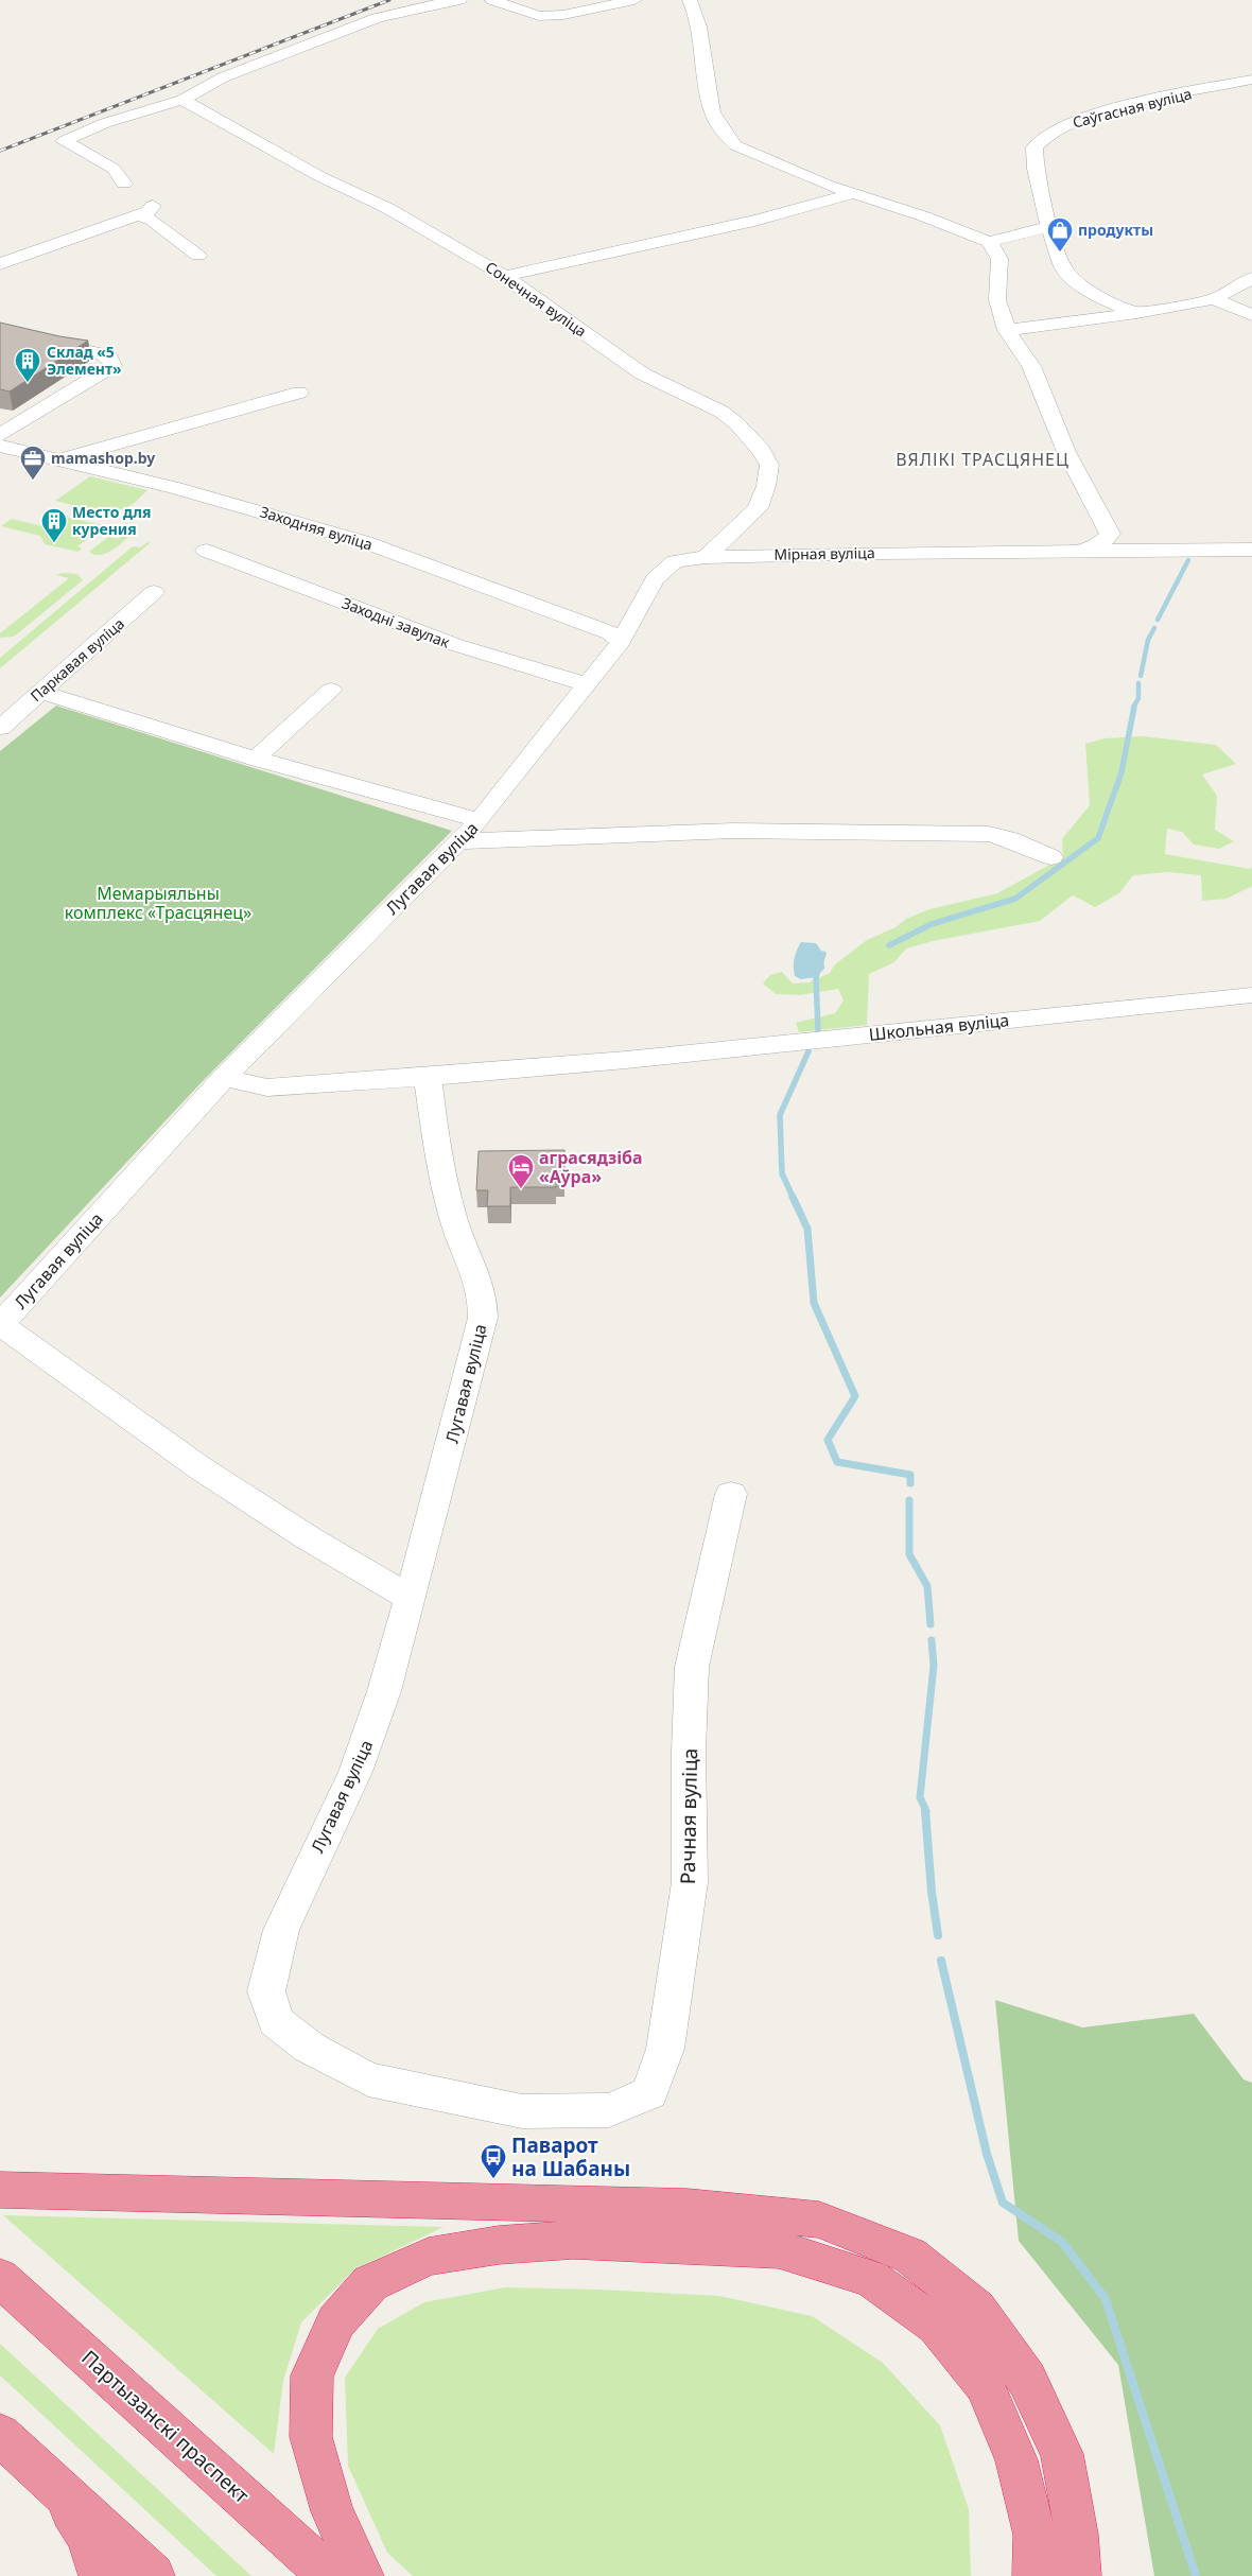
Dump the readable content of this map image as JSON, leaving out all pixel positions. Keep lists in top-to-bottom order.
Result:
{
  "streets": {
    "highway": ["Партызанскі праспект"],
    "street": [
      "Саўгасная вуліца",
      "Сонечная вуліца",
      "Заходняя вуліца",
      "Мірная вуліца",
      "Заходні завулак",
      "Паркавая вуліца",
      "Лугавая вуліца",
      "Школьная вуліца",
      "Рачная вуліца"
    ]
  },
  "crossings": [
    ["Сонечная вуліца", "Мірная вуліца"],
    ["Заходняя вуліца", "Мірная вуліца"],
    ["Заходняя вуліца", "Лугавая вуліца"],
    ["Мірная вуліца", "Лугавая вуліца"],
    ["Заходні завулак", "Лугавая вуліца"],
    ["Лугавая вуліца", "Школьная вуліца"],
    ["Лугавая вуліца", "Рачная вуліца"]
  ],
  "districts": ["ВЯЛІКІ ТРАСЦЯНЕЦ"],
  "parks": ["Мемарыяльны комплекс «Трасцянец»"],
  "places": {
    "shop": ["продукты"],
    "building": ["Склад «5 Элемент»", "Место для курения"],
    "office": ["mamashop.by"],
    "hotel": ["аграсядзіба «Аўра»"],
    "bus stop": ["Паварот на Шабаны"]
  }
}
